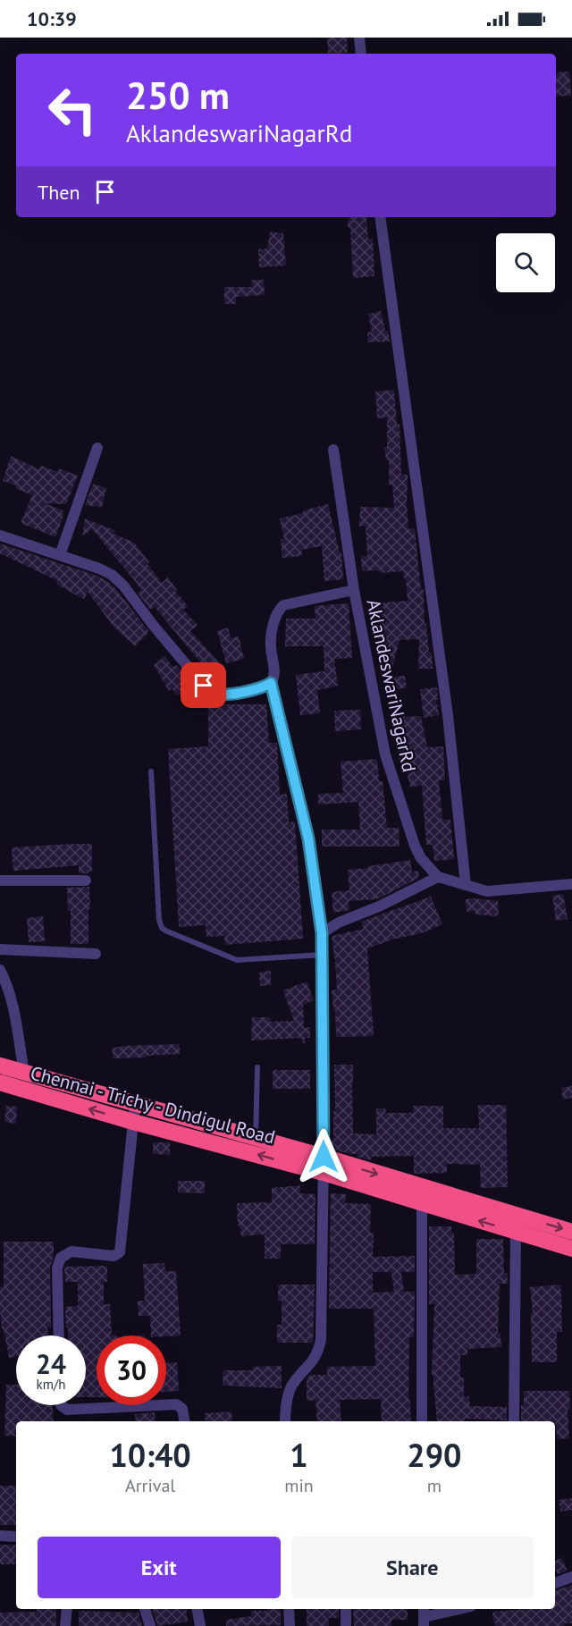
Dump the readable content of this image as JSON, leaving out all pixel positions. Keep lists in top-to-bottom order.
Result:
{
  "streets": {
    "highway": ["Chennai - Trichy - Dindigul Road"],
    "street": ["AklandeswariNagarRd"]
  },
  "page": {
    "status": "10:39",
    "turn": ["250 m", "AklandeswariNagarRd"],
    "then": "Then",
    "speed": "24 km/h",
    "limit": "30",
    "eta": [
      "10:40",
      "Arrival",
      "1",
      "min",
      "290",
      "m"
    ],
    "buttons": ["Exit", "Share"]
  }
}
